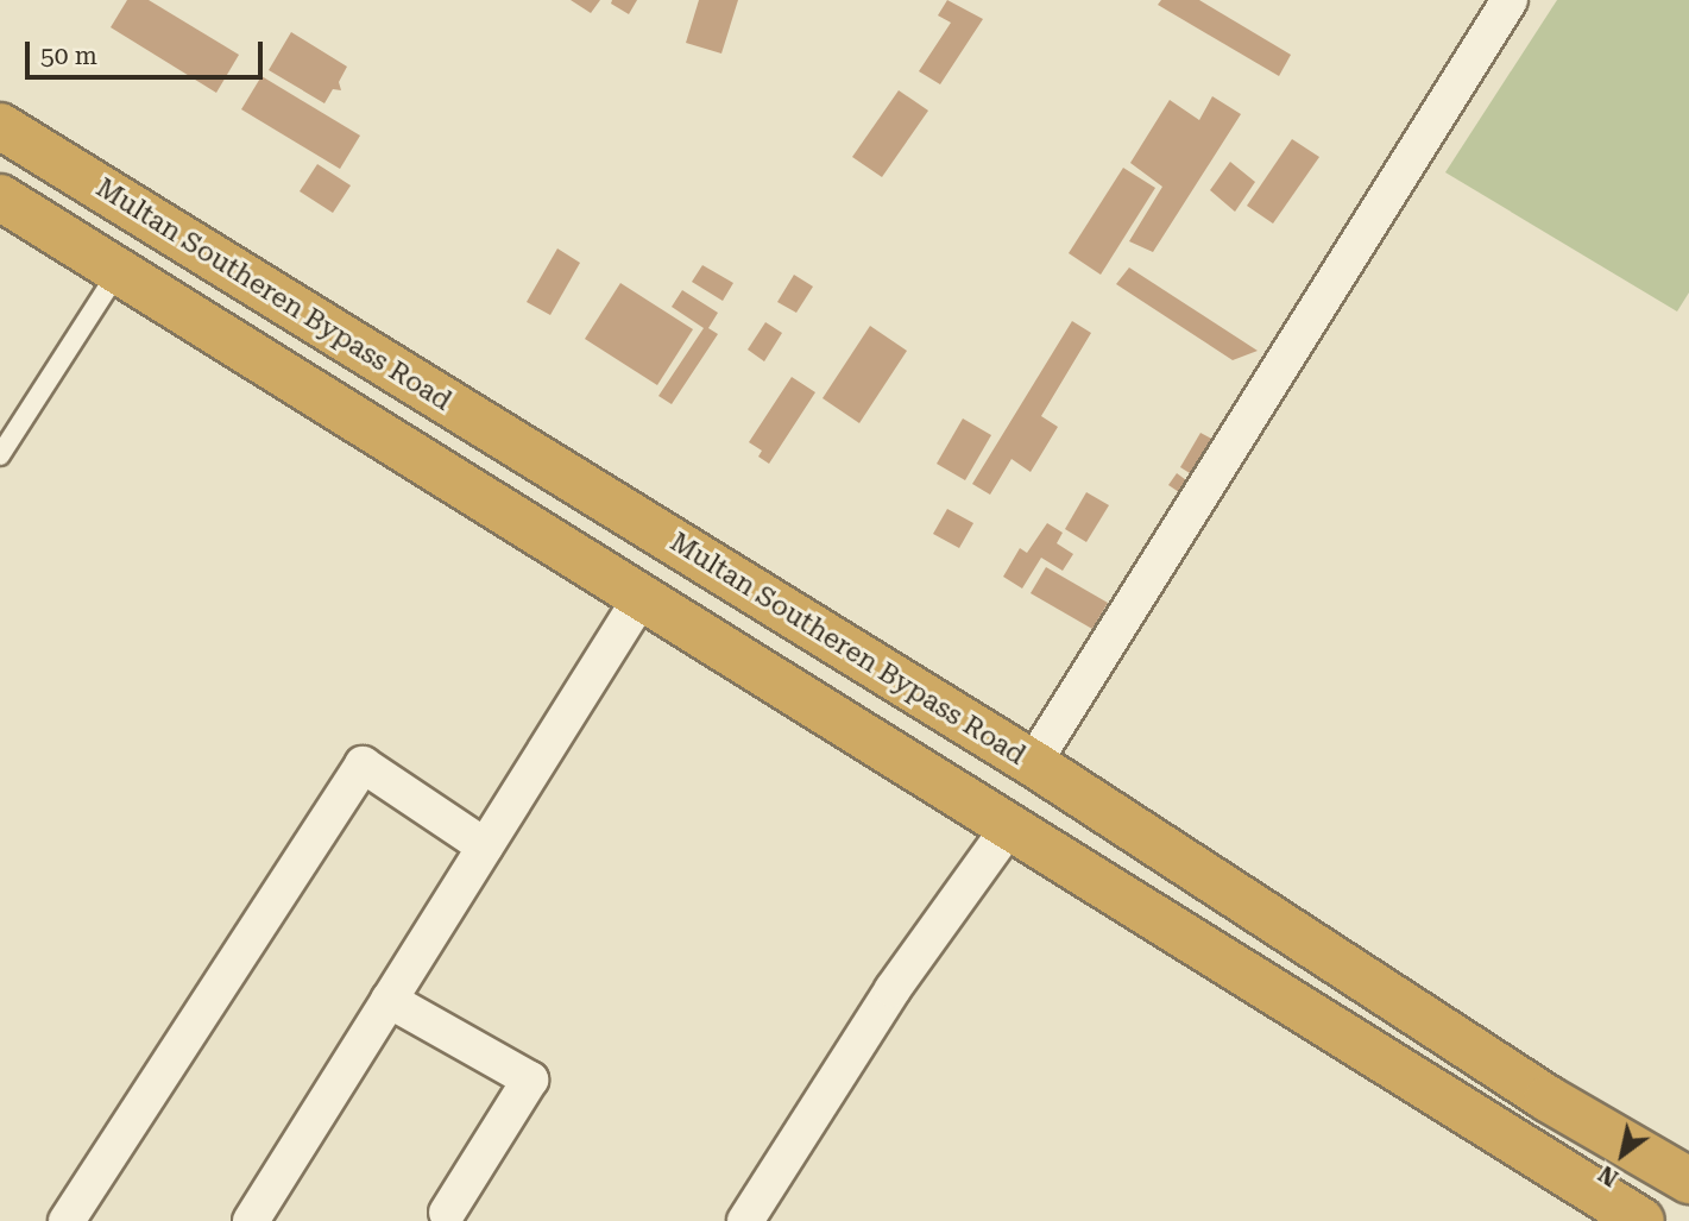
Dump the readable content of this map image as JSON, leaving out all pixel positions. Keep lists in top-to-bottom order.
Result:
{
  "streets": {
    "highway": ["Multan Southeren Bypass Road"]
  },
  "scale_bar": "50 m",
  "north": "bottom left"
}
